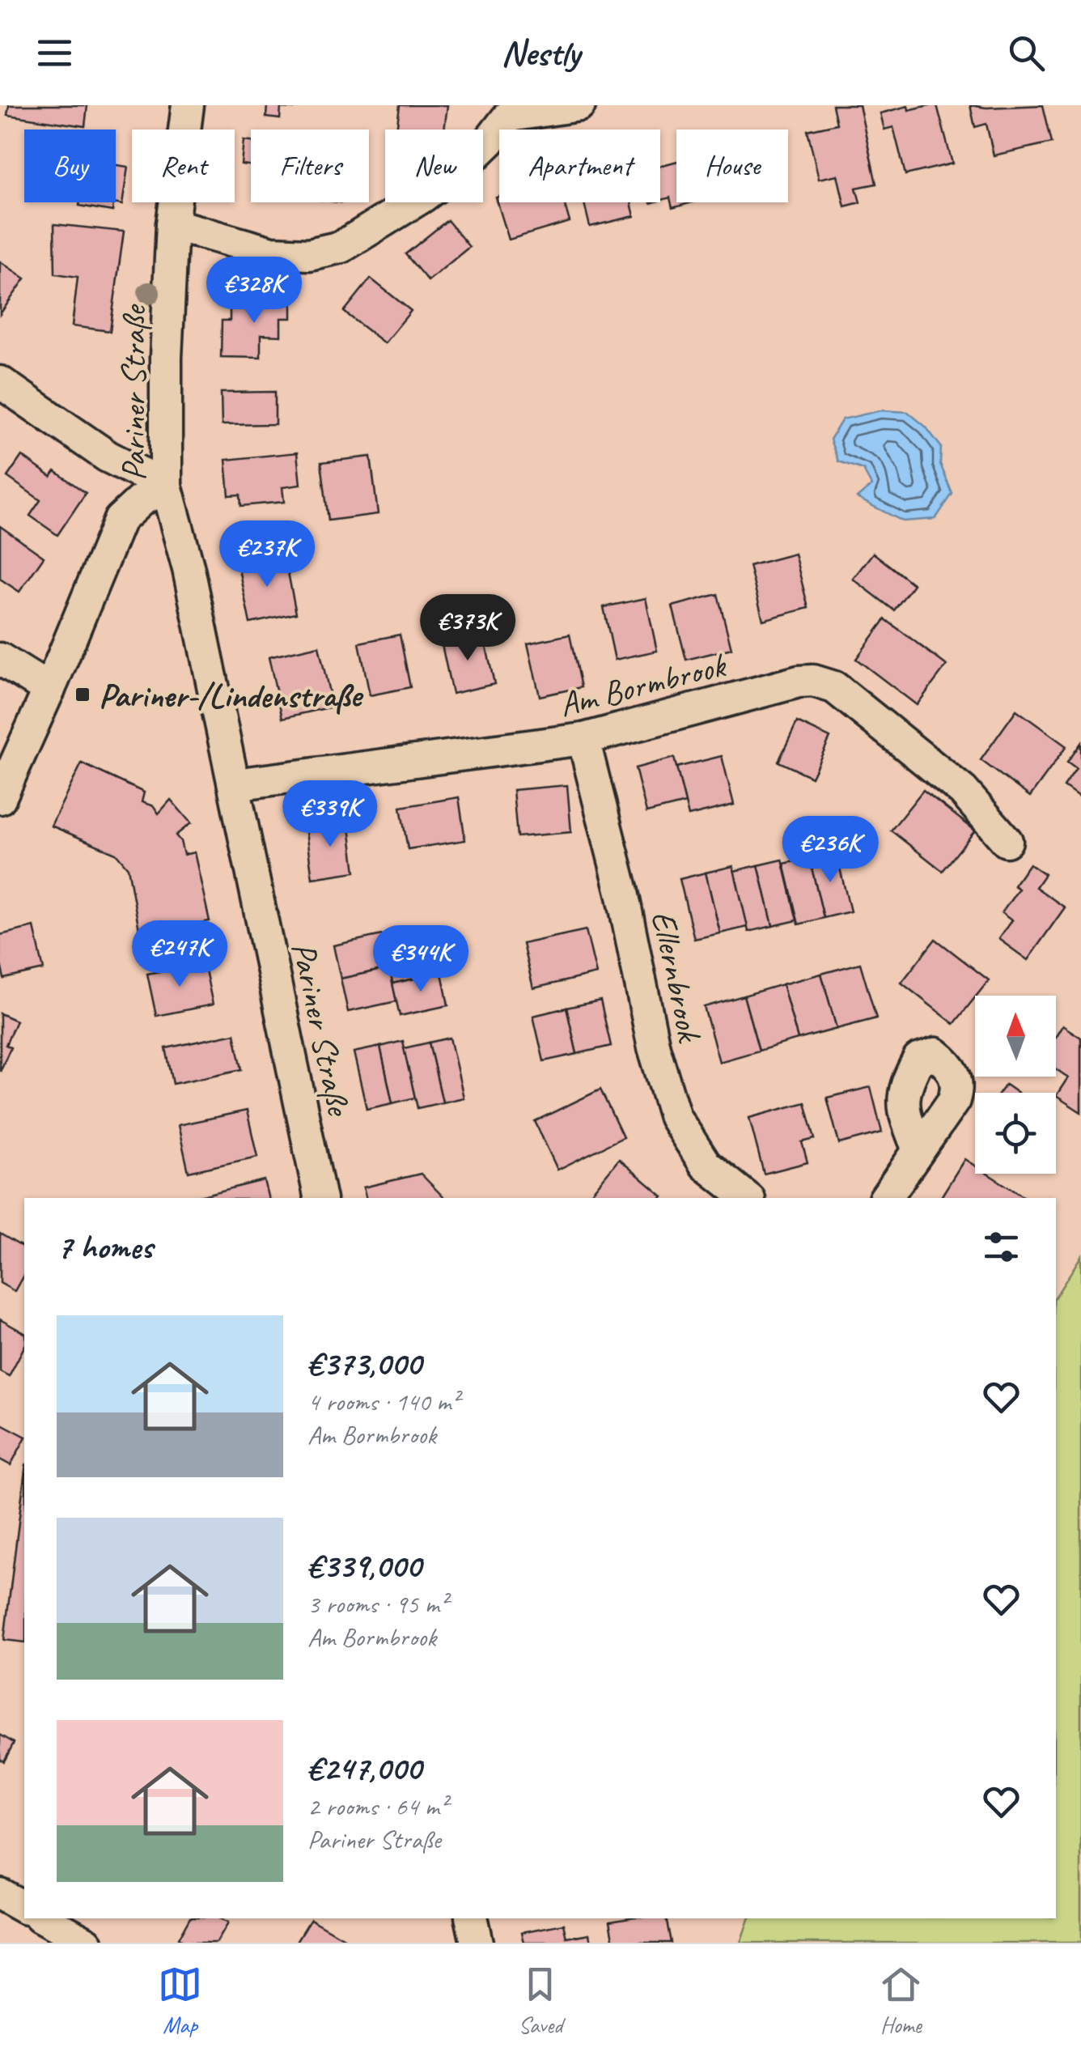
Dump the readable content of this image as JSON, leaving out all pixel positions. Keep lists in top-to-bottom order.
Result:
{
  "streets": {
    "street": ["Pariner Straße", "Am Bormbrook", "Ellernbrook"]
  },
  "crossings": [
    ["Pariner Straße", "Am Bormbrook"],
    ["Am Bormbrook", "Ellernbrook"]
  ],
  "places": {
    "transit": ["Pariner-/Lindenstraße"]
  },
  "north": "top",
  "page": {
    "header": "Nestly",
    "chip": [
      "Buy",
      "Rent",
      "Filters",
      "New",
      "Apartment",
      "House"
    ],
    "price": [
      "€328K",
      "€237K",
      "€373K",
      "€339K",
      "€236K",
      "€247K",
      "€344K"
    ],
    "heading": "7 homes",
    "list": [
      {
        "name": "€373,000",
        "note": "4 rooms · 140 m² · Am Bormbrook"
      },
      {
        "name": "€339,000",
        "note": "3 rooms · 95 m² · Am Bormbrook"
      },
      {
        "name": "€247,000",
        "note": "2 rooms · 64 m² · Pariner Straße"
      }
    ],
    "tabs": ["Map", "Saved", "Home"]
  }
}
